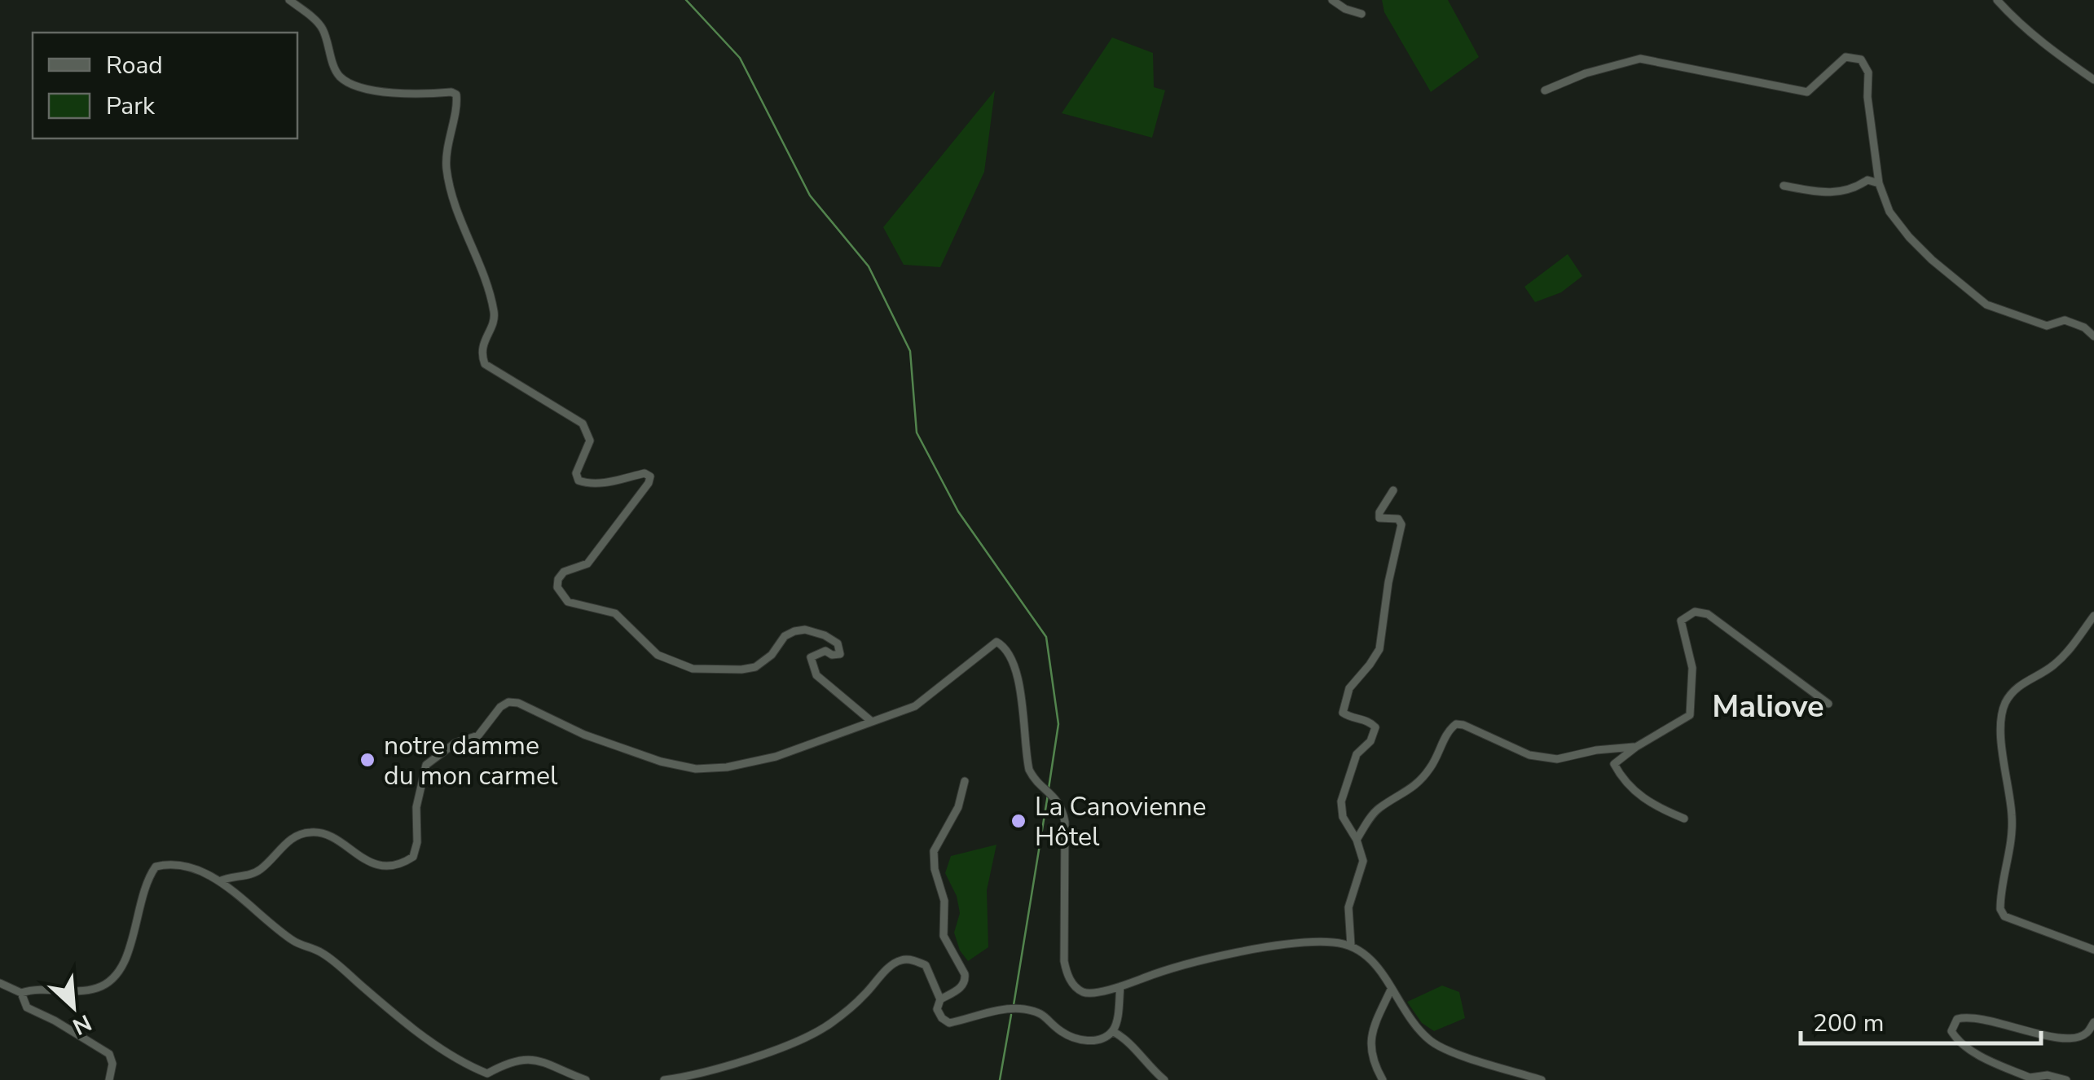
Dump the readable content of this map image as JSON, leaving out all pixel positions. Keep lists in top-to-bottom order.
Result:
{
  "districts": ["Maliove"],
  "places": ["notre damme du mon carmel", "La Canovienne Hôtel"],
  "legend": ["Road", "Park"],
  "scale_bar": "200 m",
  "north": "bottom right"
}
